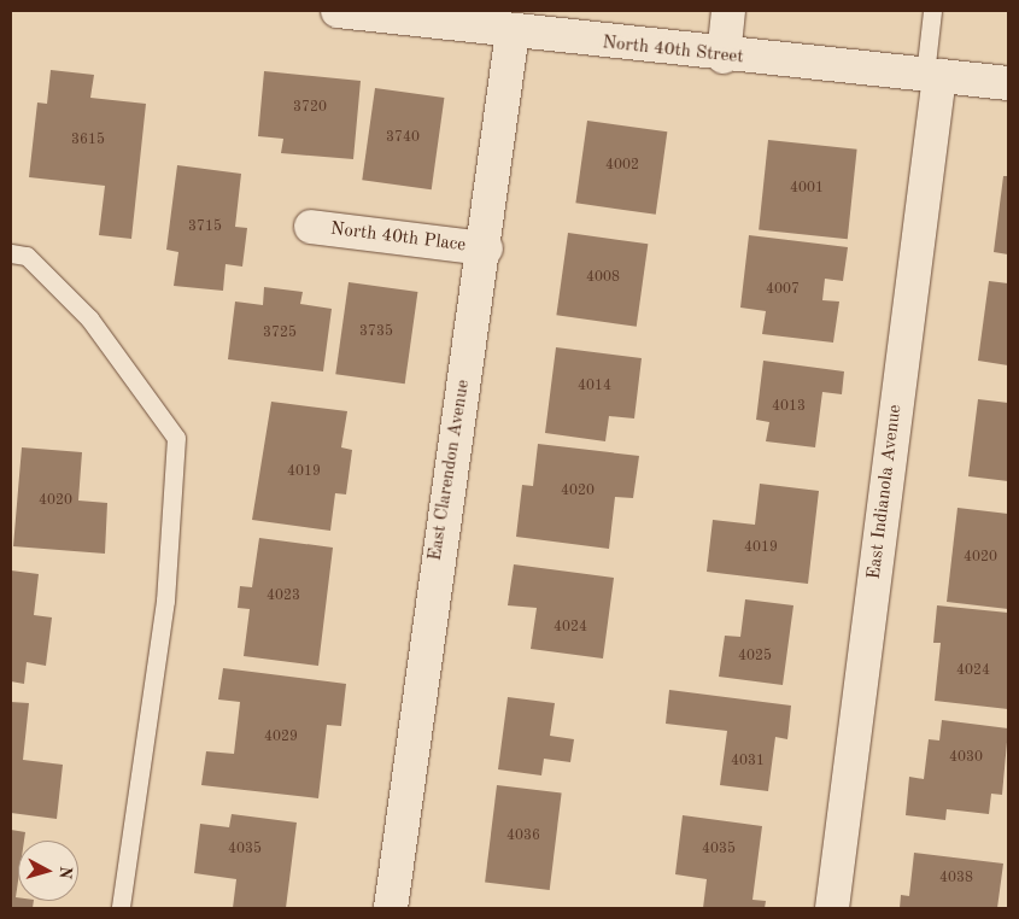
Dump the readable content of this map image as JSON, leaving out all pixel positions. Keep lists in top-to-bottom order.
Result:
{
  "streets": {
    "street": [
      "North 40th Street",
      "North 40th Place",
      "East Clarendon Avenue",
      "East Indianola Avenue"
    ]
  },
  "crossings": [
    ["North 40th Street", "East Clarendon Avenue"],
    ["North 40th Street", "East Indianola Avenue"],
    ["North 40th Place", "East Clarendon Avenue"]
  ],
  "house_numbers": [
    "3720",
    "3740",
    "3615",
    "4002",
    "4001",
    "3715",
    "4008",
    "4007",
    "3735",
    "3725",
    "4014",
    "4013",
    "4019",
    "4020",
    "4020",
    "4019",
    "4020",
    "4023",
    "4024",
    "4025",
    "4024",
    "4029",
    "4030",
    "4031",
    "4036",
    "4035",
    "4035",
    "4038"
  ],
  "north": "right"
}
